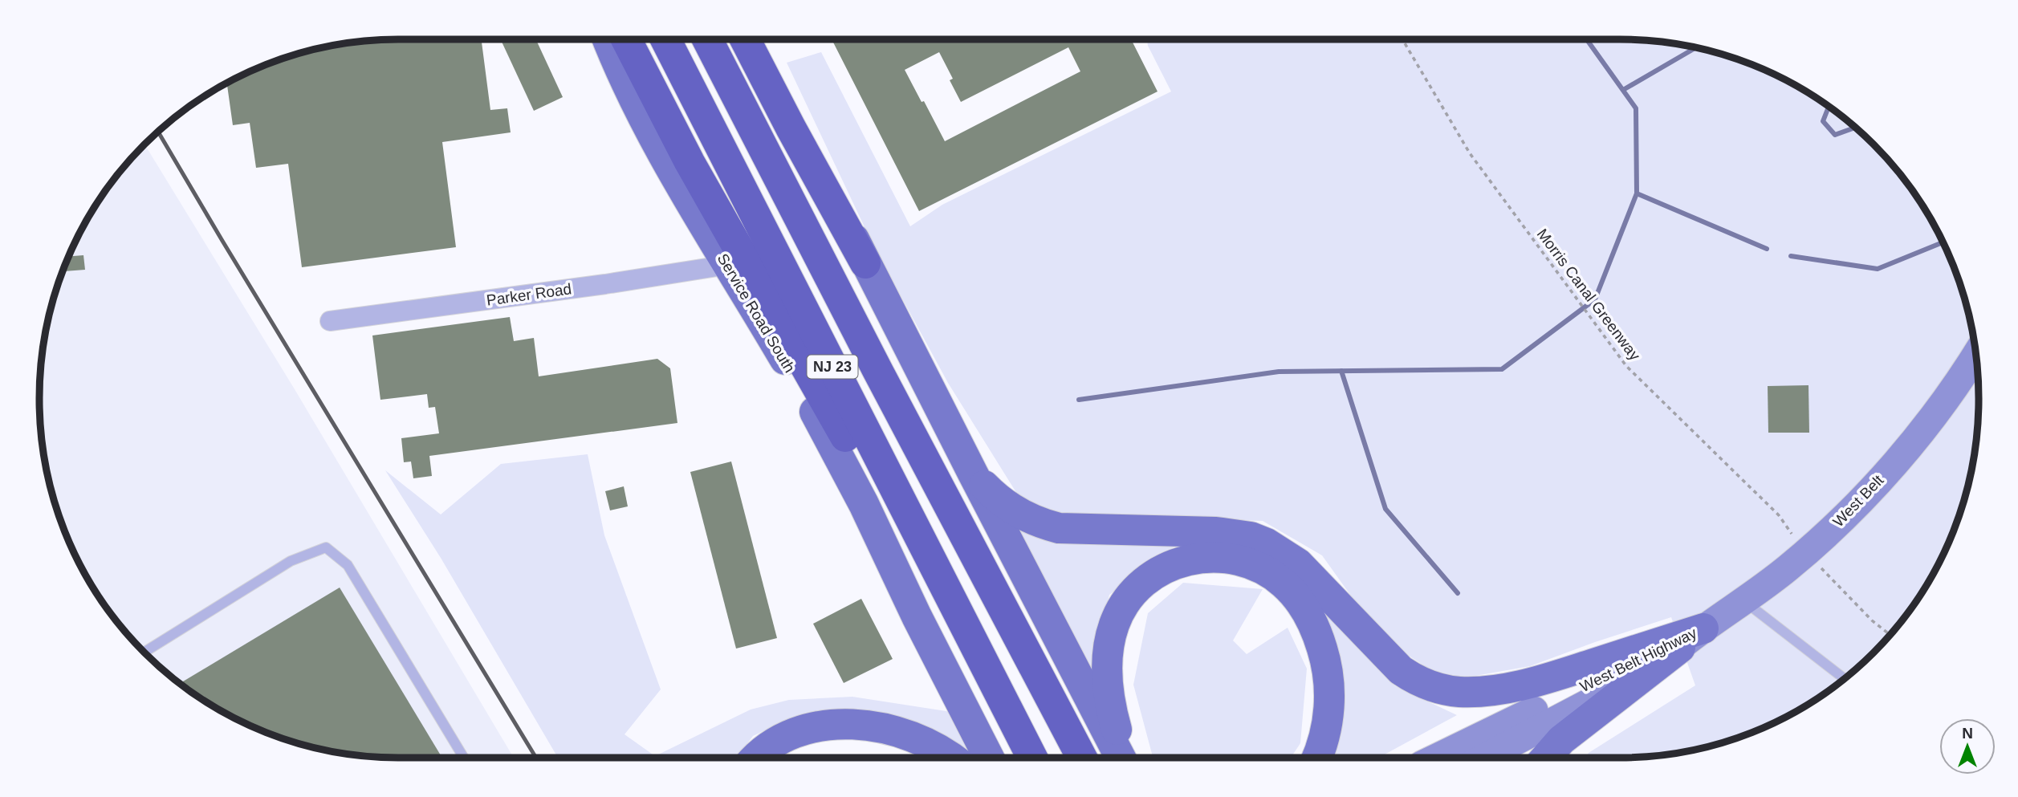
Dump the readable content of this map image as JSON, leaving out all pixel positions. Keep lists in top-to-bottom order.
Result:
{
  "streets": {
    "highway": ["NJ 23"],
    "main road": ["Service Road South", "West Belt", "West Belt Highway"],
    "street": ["Parker Road"],
    "path": ["Morris Canal Greenway"]
  },
  "crossings": [
    ["Parker Road", "Service Road South"],
    ["Morris Canal Greenway", "West Belt"],
    ["West Belt", "West Belt Highway"]
  ],
  "north": "top"
}
